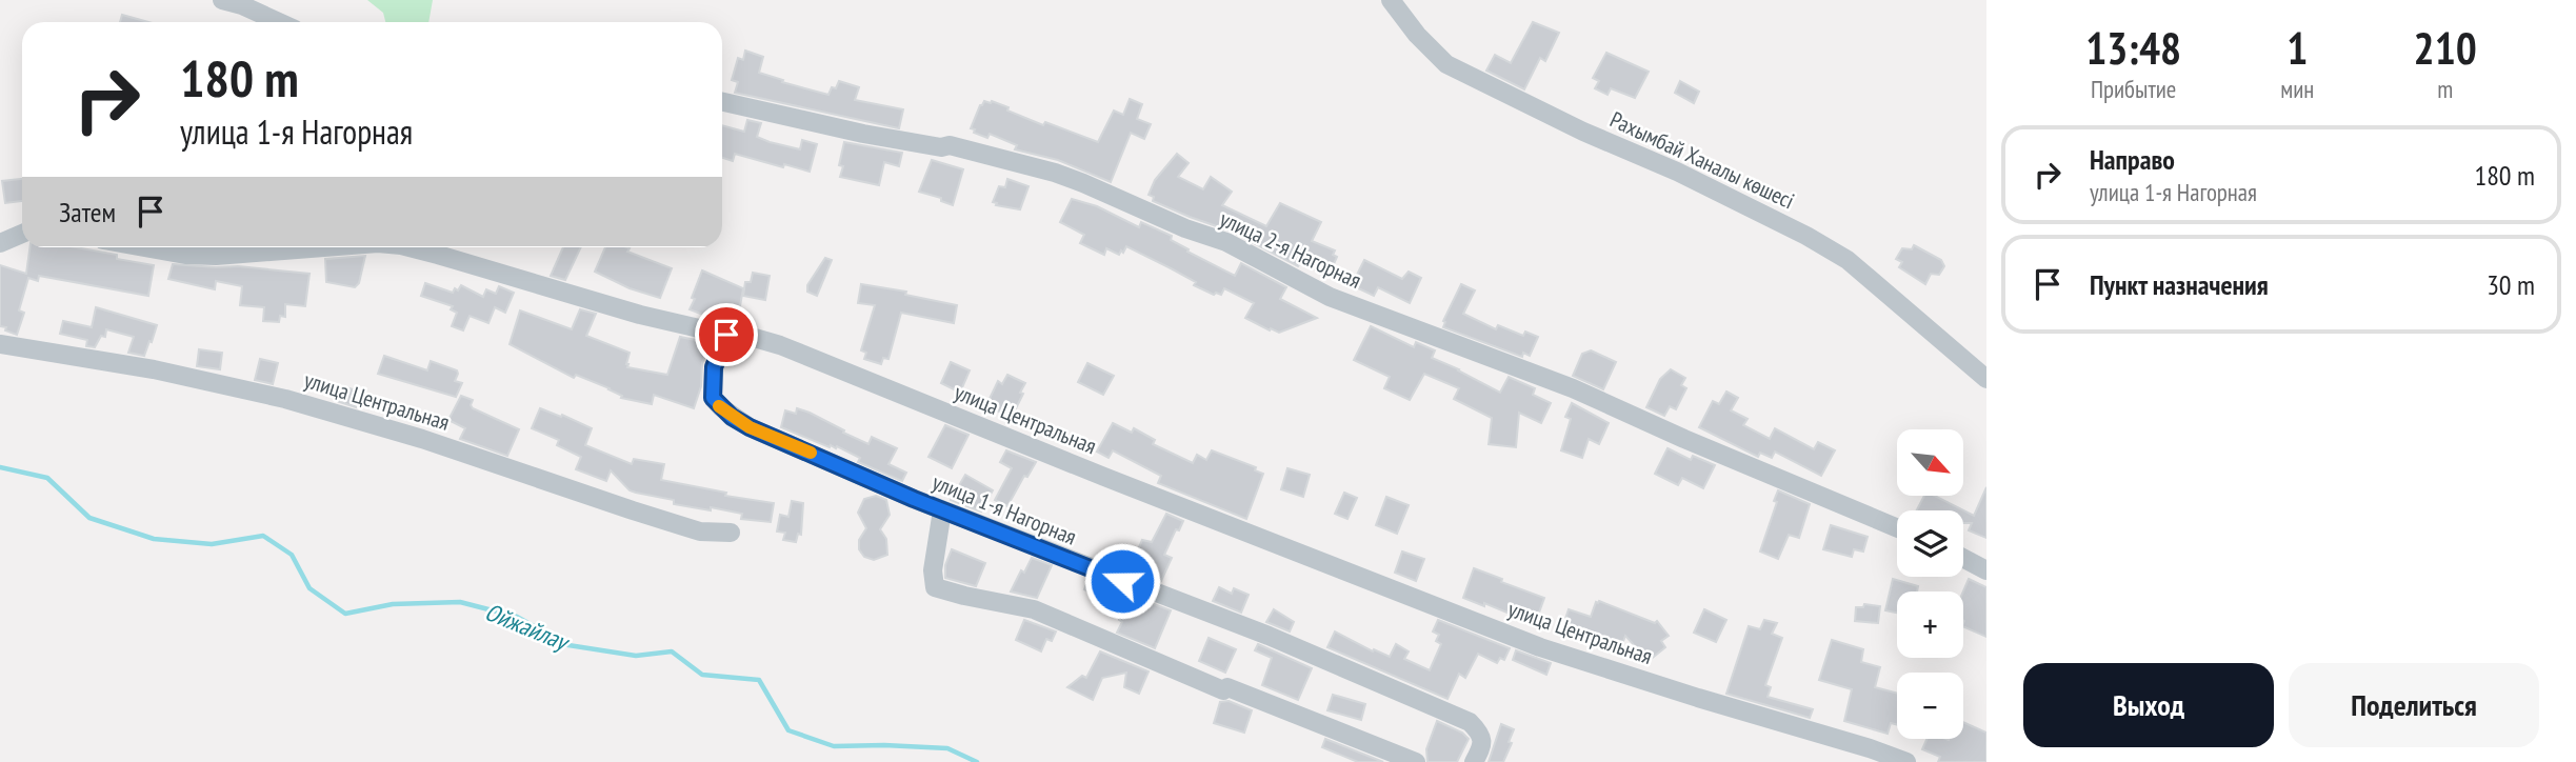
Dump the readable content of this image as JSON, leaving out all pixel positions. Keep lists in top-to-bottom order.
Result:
{
  "streets": {
    "street": [
      "Рахымбай Ханалы көшесі",
      "улица 2-я Нагорная",
      "улица Центральная",
      "улица 1-я Нагорная"
    ]
  },
  "crossings": [
    ["улица Центральная", "улица 1-я Нагорная"]
  ],
  "water": ["Ойжайлау"],
  "north": "bottom right",
  "page": {
    "eta": [
      "13:48",
      "Прибытие",
      "1",
      "мин",
      "210",
      "m"
    ],
    "turn": ["180 m", "улица 1-я Нагорная"],
    "list": [
      {
        "name": "Направо",
        "note": "улица 1-я Нагорная",
        "value": "180 m"
      },
      {
        "name": "Пункт назначения",
        "value": "30 m"
      }
    ],
    "then": "Затем",
    "map_buttons": ["+", "−"],
    "buttons": ["Выход", "Поделиться"]
  }
}
